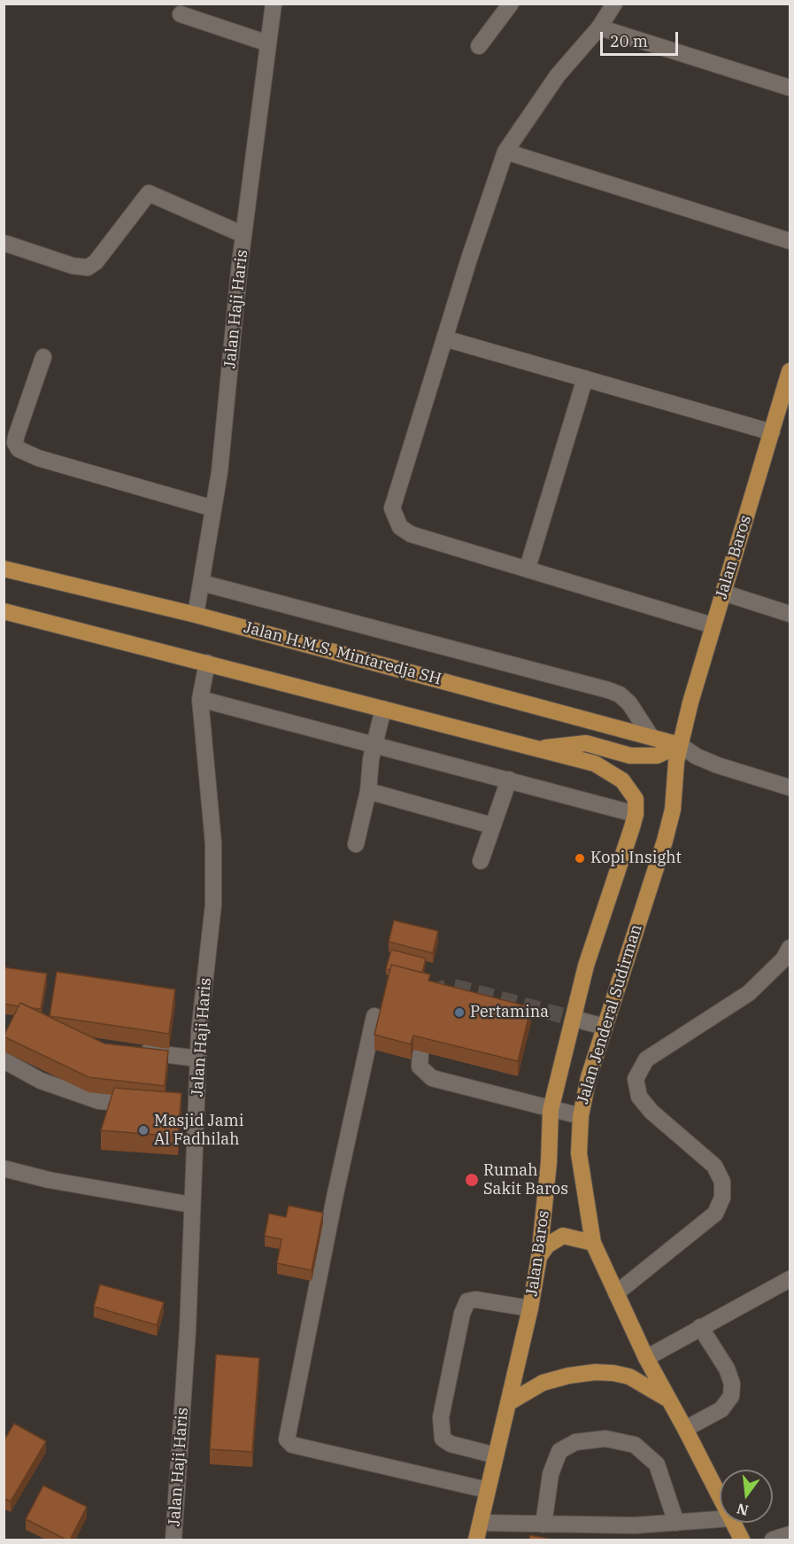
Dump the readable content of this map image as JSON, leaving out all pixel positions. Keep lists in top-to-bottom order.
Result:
{
  "streets": {
    "main road": ["Jalan Baros", "Jalan H.M.S. Mintaredja SH", "Jalan Jenderal Sudirman"],
    "street": ["Jalan Haji Haris"]
  },
  "crossings": [
    ["Jalan Haji Haris", "Jalan H.M.S. Mintaredja SH"],
    ["Jalan Baros", "Jalan H.M.S. Mintaredja SH"],
    ["Jalan Baros", "Jalan Jenderal Sudirman"],
    ["Jalan H.M.S. Mintaredja SH", "Jalan Jenderal Sudirman"]
  ],
  "places": [
    "Kopi Insight",
    "Pertamina",
    "Masjid Jami Al Fadhilah",
    "Rumah Sakit Baros"
  ],
  "scale_bar": "20 m",
  "north": "bottom"
}
